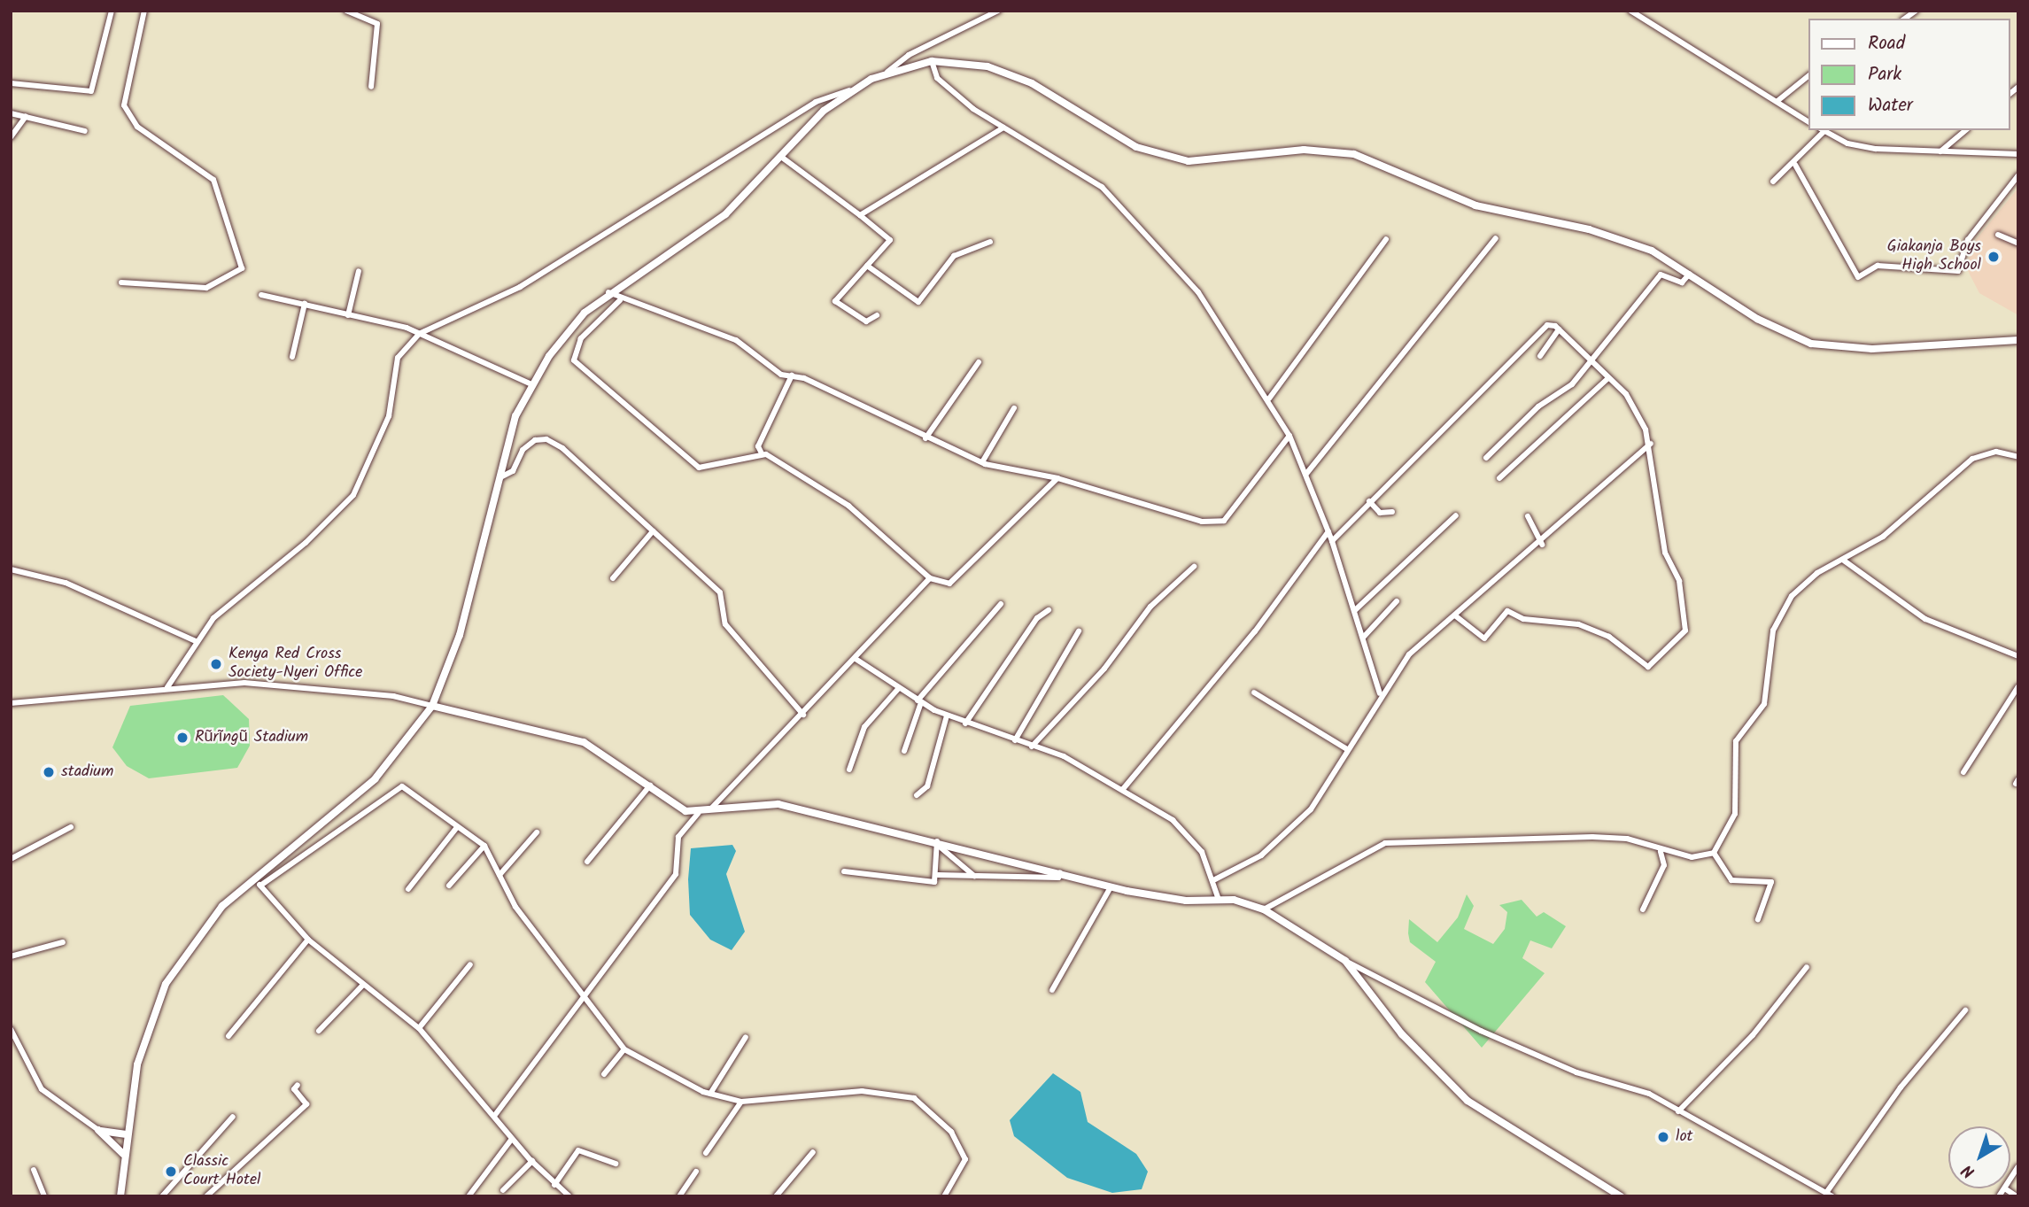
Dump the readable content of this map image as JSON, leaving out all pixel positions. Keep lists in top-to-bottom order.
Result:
{
  "places": [
    "Giakanja Boys High School",
    "Kenya Red Cross Society-Nyeri Office",
    "Rũrĩngũ Stadium",
    "stadium",
    "lot",
    "Classic Court Hotel"
  ],
  "legend": ["Road", "Park", "Water"],
  "north": "bottom left"
}
